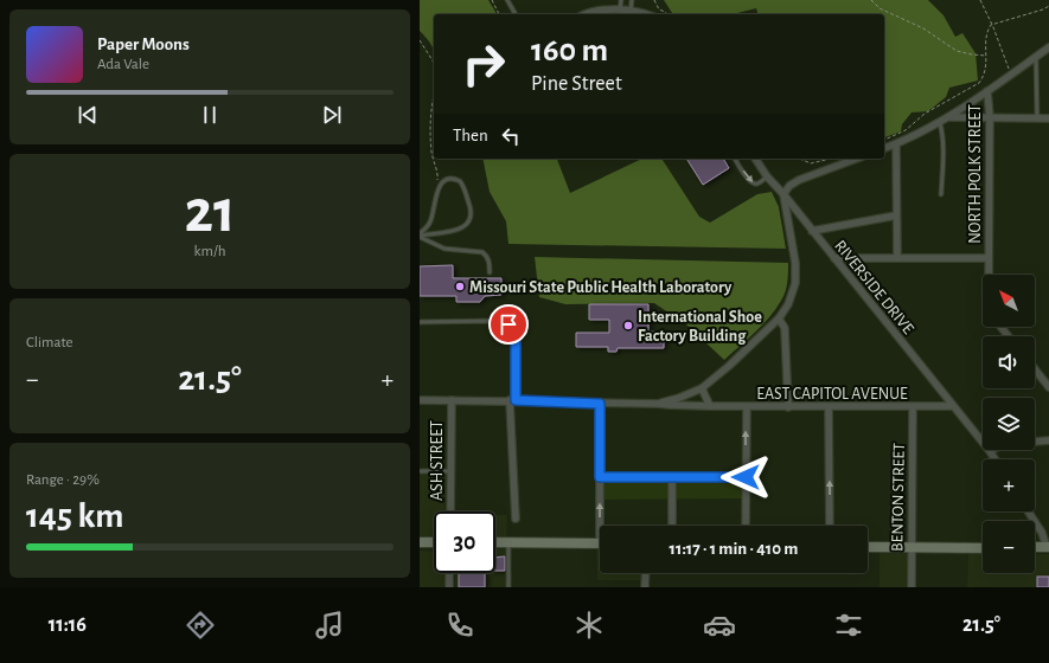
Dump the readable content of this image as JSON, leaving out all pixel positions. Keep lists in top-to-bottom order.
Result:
{
  "streets": {
    "street": [
      "NORTH POLK STREET",
      "RIVERSIDE DRIVE",
      "EAST CAPITOL AVENUE",
      "ASH STREET",
      "BENTON STREET"
    ]
  },
  "crossings": [
    ["RIVERSIDE DRIVE", "EAST CAPITOL AVENUE"],
    ["EAST CAPITOL AVENUE", "ASH STREET"],
    ["EAST CAPITOL AVENUE", "BENTON STREET"]
  ],
  "places": ["Missouri State Public Health Laboratory", "International Shoe Factory Building"],
  "north": "top left",
  "page": {
    "turn": ["160 m", "Pine Street"],
    "song": ["Paper Moons", "Ada Vale"],
    "then": "Then",
    "tile": [
      ["21", "km/h"],
      "Climate",
      ["Range · 29%", "145 km"]
    ],
    "map_buttons": ["+", "−"],
    "heat": ["−", "21.5°", "+"],
    "limit": "30",
    "trip": "11:17 · 1 min · 410 m",
    "tabs": ["11:16", "21.5°"]
  }
}
